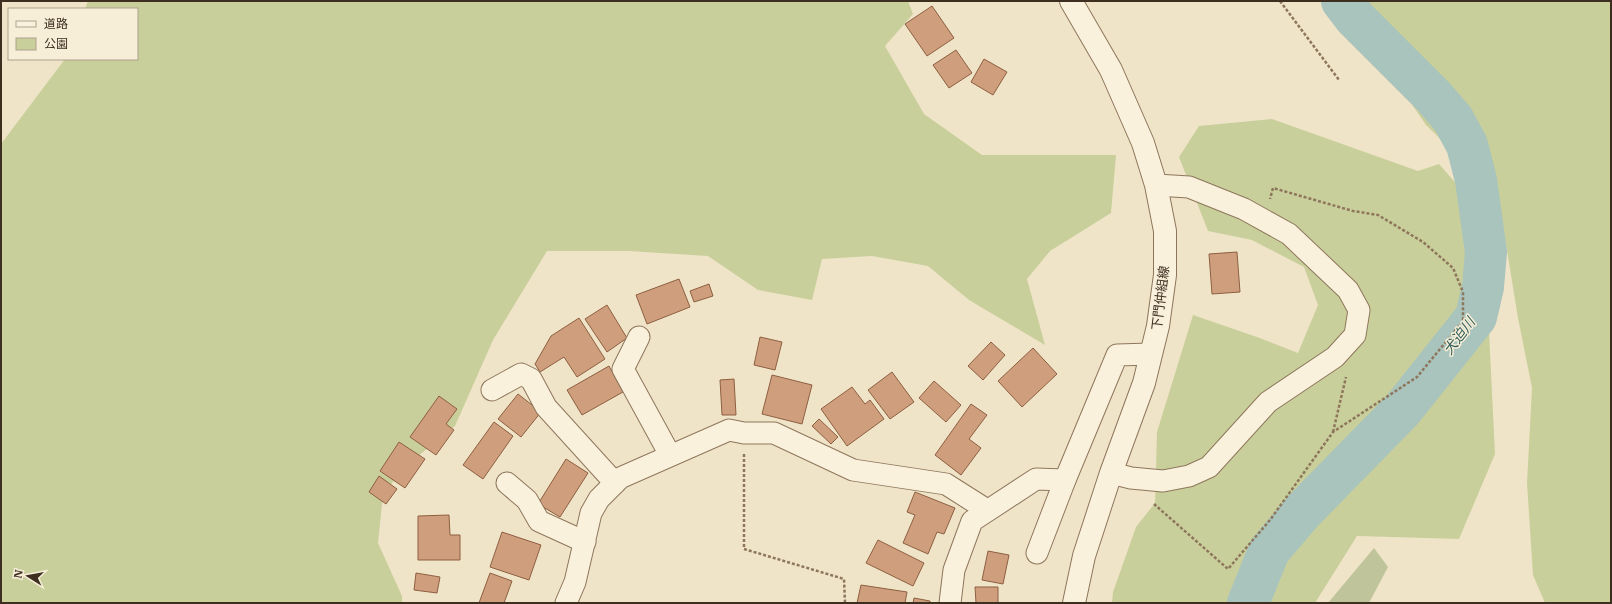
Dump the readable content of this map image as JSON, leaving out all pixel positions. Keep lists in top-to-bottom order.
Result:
{
  "streets": {
    "street": ["下門仲組線"]
  },
  "water": ["犬迫川"],
  "legend": ["道路", "公園"],
  "north": "left"
}
